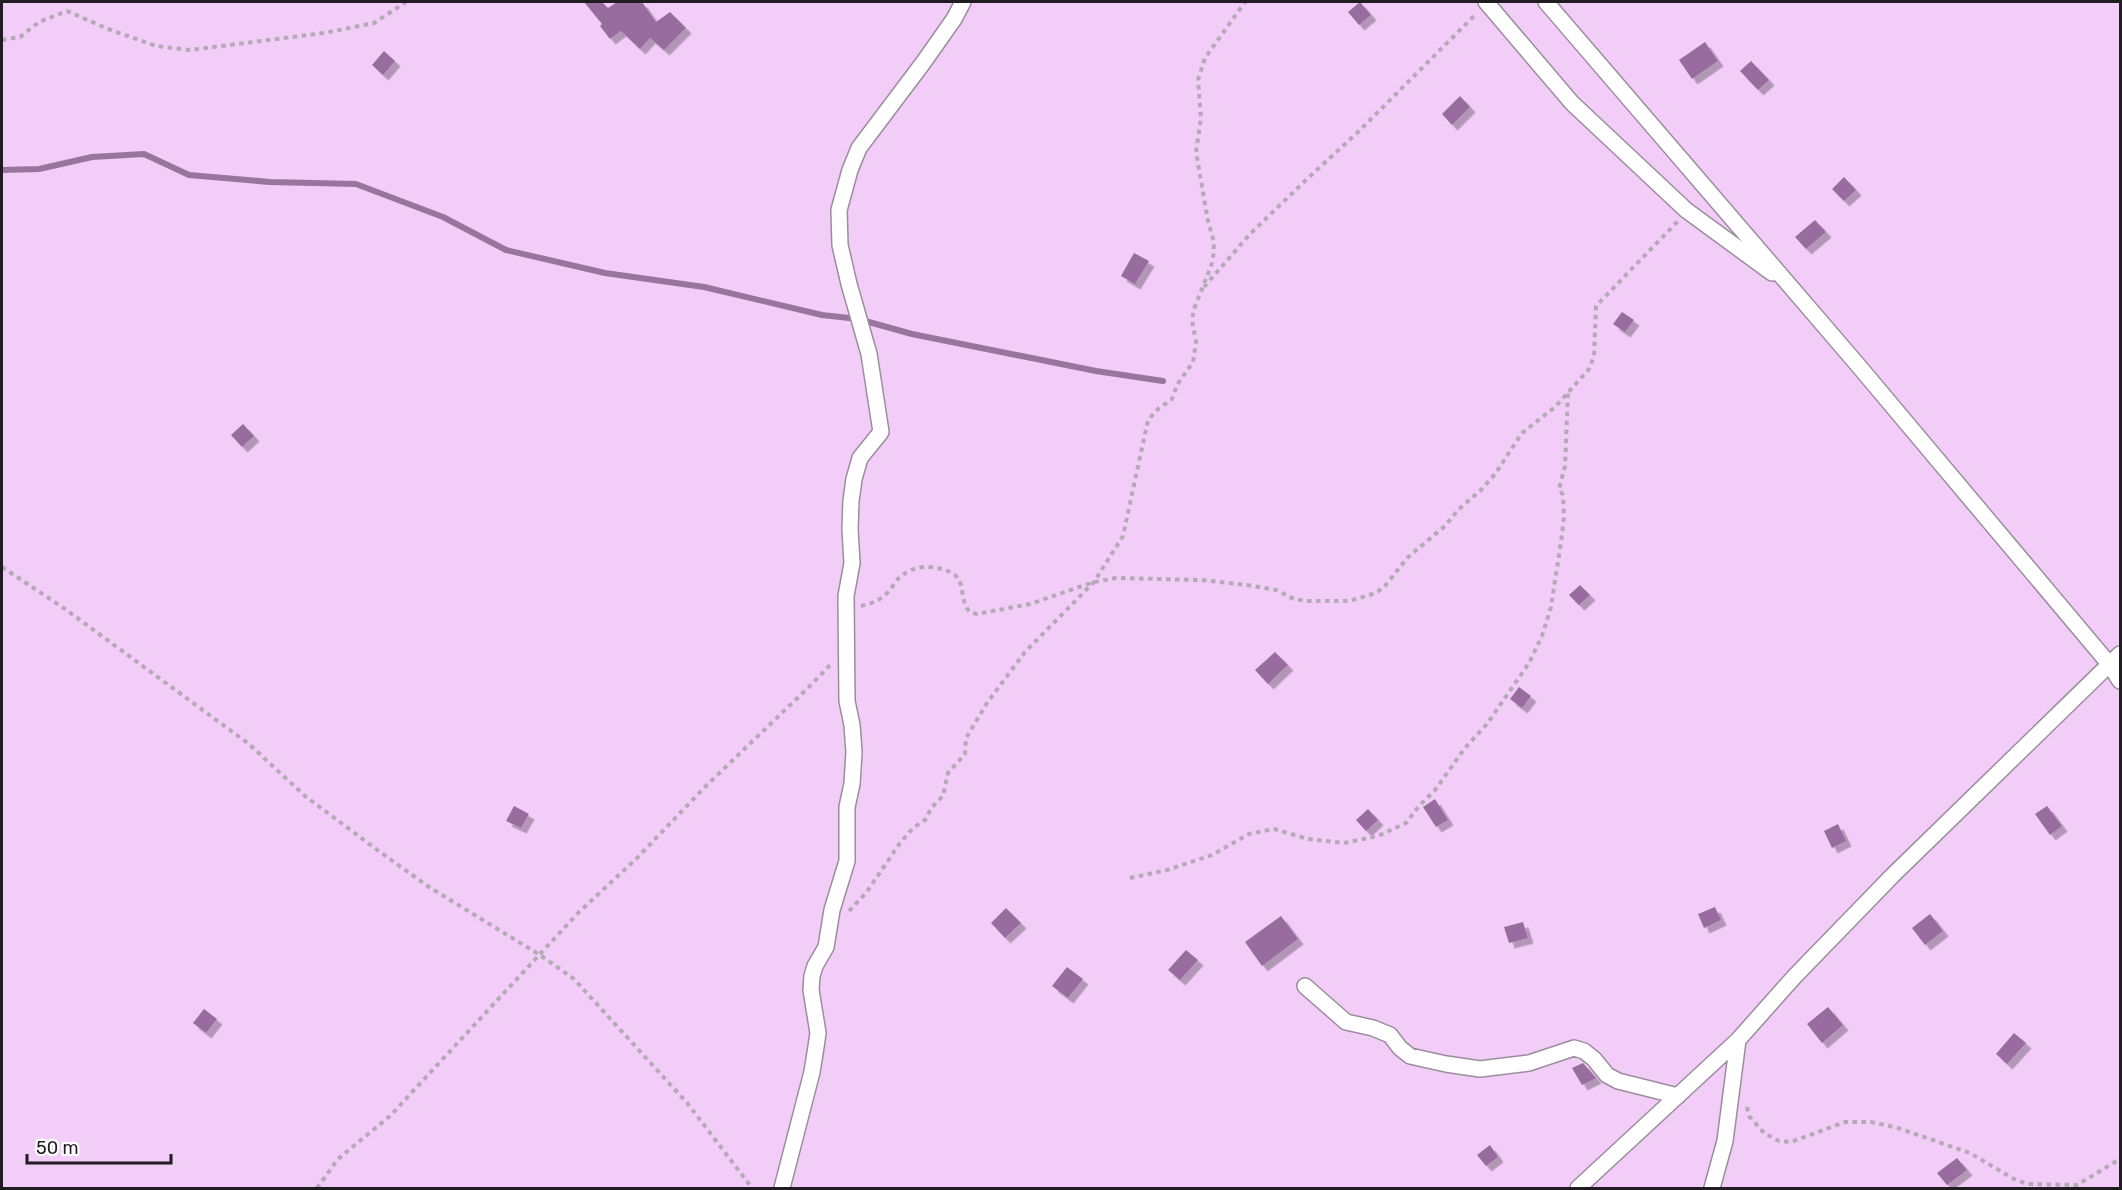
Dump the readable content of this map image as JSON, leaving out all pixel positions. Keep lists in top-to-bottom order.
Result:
{
  "scale_bar": "50 m"
}
